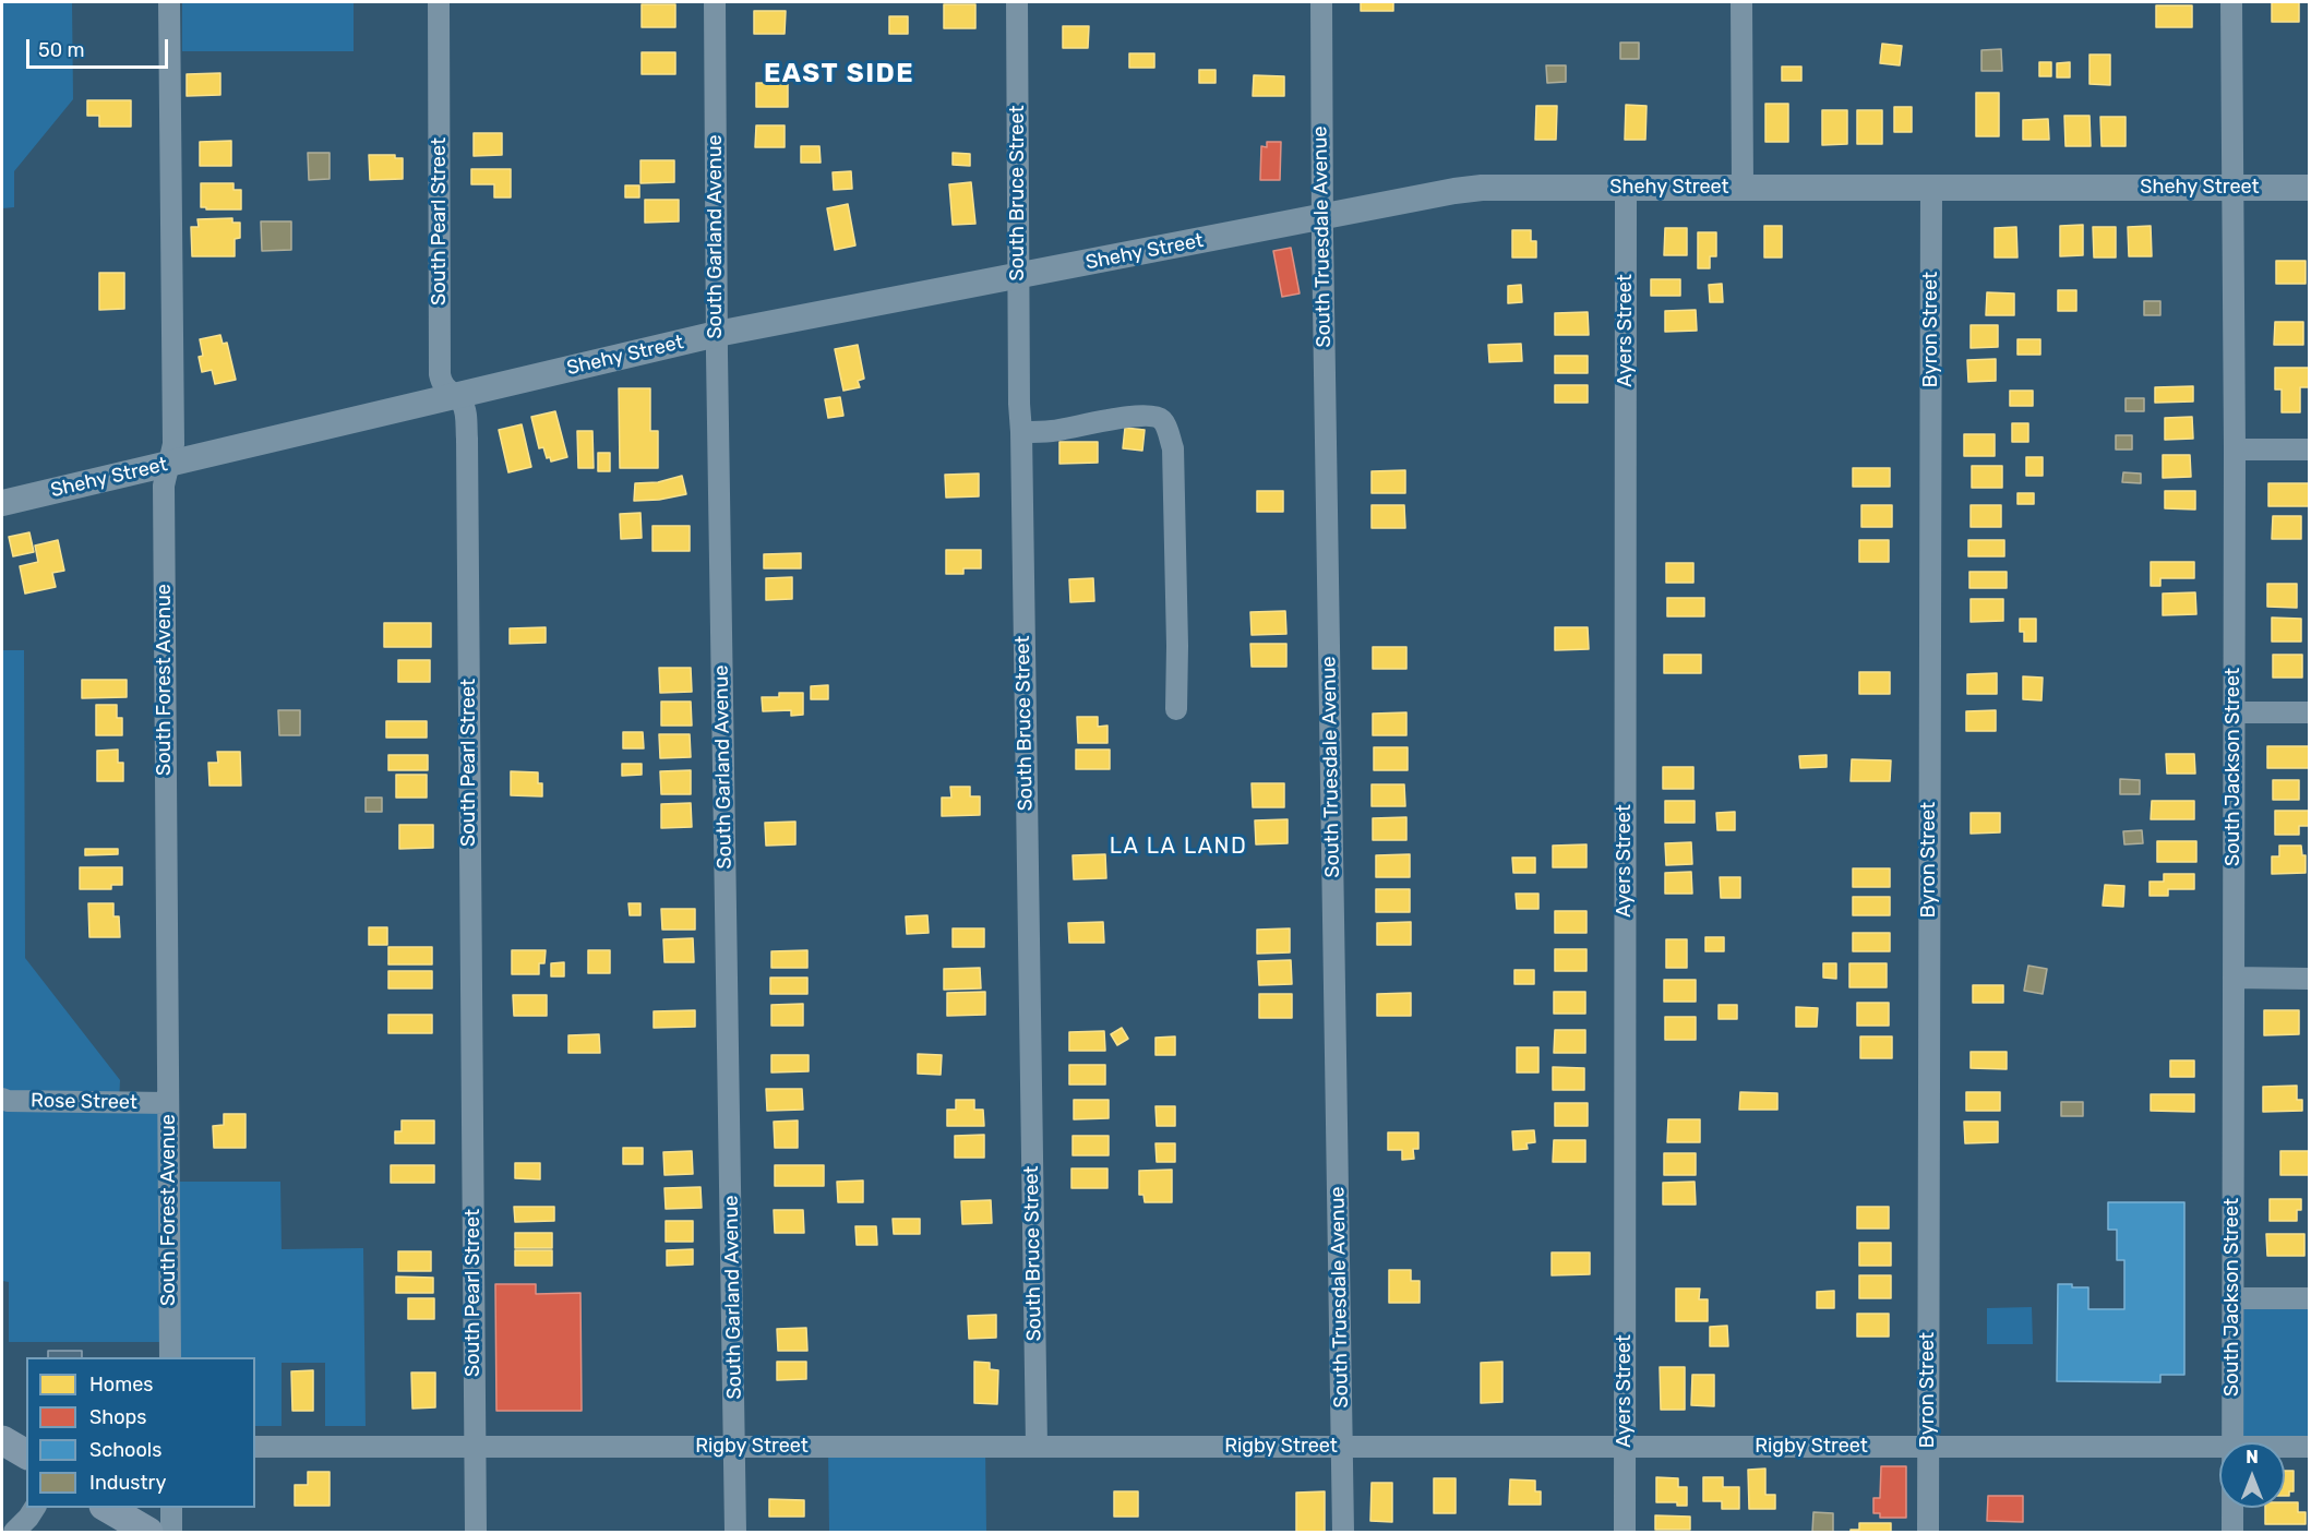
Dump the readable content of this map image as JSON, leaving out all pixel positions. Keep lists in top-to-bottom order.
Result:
{
  "streets": {
    "street": [
      "Shehy Street",
      "South Bruce Street",
      "South Pearl Street",
      "South Garland Avenue",
      "South Truesdale Avenue",
      "Byron Street",
      "Ayers Street",
      "South Forest Avenue",
      "South Jackson Street",
      "Rose Street",
      "Rigby Street"
    ]
  },
  "crossings": [
    ["Shehy Street", "South Bruce Street"],
    ["Shehy Street", "South Pearl Street"],
    ["Shehy Street", "South Garland Avenue"],
    ["Shehy Street", "South Truesdale Avenue"],
    ["Shehy Street", "Byron Street"],
    ["Shehy Street", "Ayers Street"],
    ["Shehy Street", "South Forest Avenue"],
    ["Shehy Street", "South Jackson Street"],
    ["South Bruce Street", "Rigby Street"],
    ["South Pearl Street", "Rigby Street"],
    ["South Garland Avenue", "Rigby Street"],
    ["South Truesdale Avenue", "Rigby Street"],
    ["Byron Street", "Rigby Street"],
    ["Ayers Street", "Rigby Street"],
    ["South Forest Avenue", "Rose Street"]
  ],
  "districts": ["EAST SIDE", "LA LA LAND"],
  "legend": [
    "Homes",
    "Shops",
    "Schools",
    "Industry"
  ],
  "scale_bar": "50 m",
  "north": "top"
}
